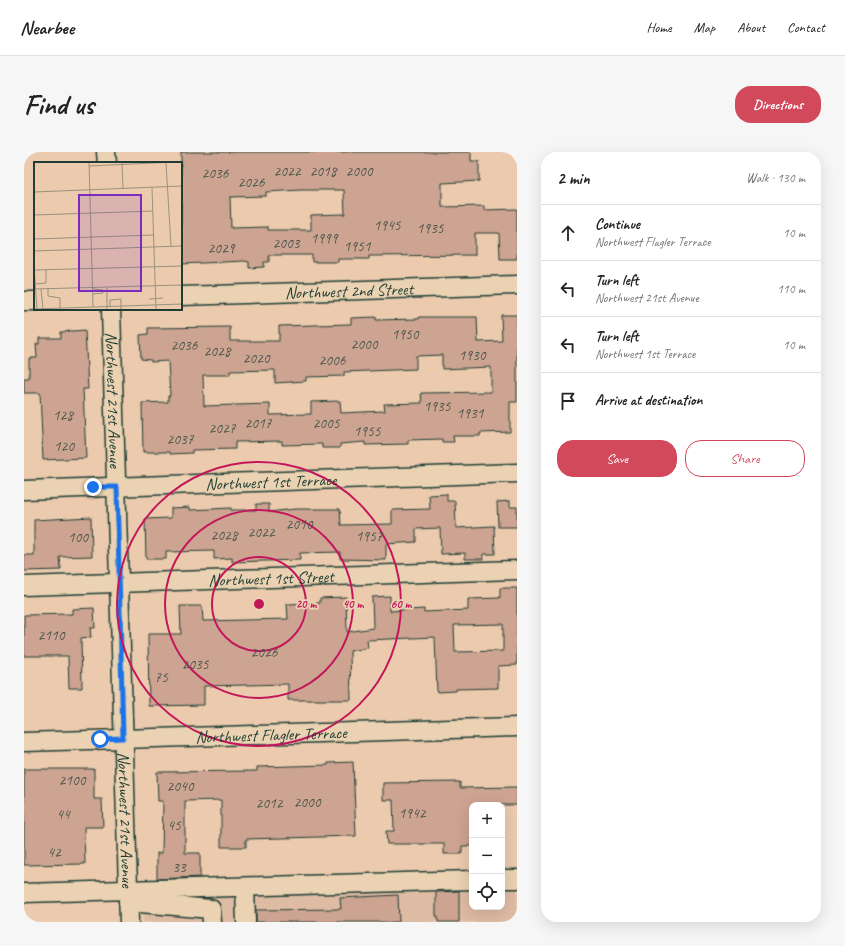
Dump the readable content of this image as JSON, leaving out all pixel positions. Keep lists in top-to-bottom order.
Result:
{
  "streets": {
    "street": [
      "Northwest 2nd Street",
      "Northwest 21st Avenue",
      "Northwest 1st Terrace",
      "Northwest 1st Street",
      "Northwest Flagler Terrace"
    ]
  },
  "crossings": [
    ["Northwest 21st Avenue", "Northwest 1st Terrace"],
    ["Northwest 21st Avenue", "Northwest 1st Street"],
    ["Northwest 21st Avenue", "Northwest Flagler Terrace"]
  ],
  "house_numbers": [
    "2022",
    "2018",
    "2000",
    "2036",
    "2026",
    "1945",
    "1935",
    "1999",
    "2003",
    "1951",
    "2029",
    "1950",
    "2000",
    "2036",
    "2028",
    "1930",
    "2020",
    "2006",
    "1935",
    "1931",
    "128",
    "2017",
    "2005",
    "2027",
    "1955",
    "2037",
    "120",
    "2010",
    "2022",
    "2028",
    "1957",
    "100",
    "2110",
    "2026",
    "2035",
    "75",
    "2100",
    "2040",
    "2000",
    "2012",
    "1942",
    "44",
    "45",
    "42",
    "33"
  ],
  "page": {
    "header": "Nearbee",
    "nav": [
      "Home",
      "Map",
      "About",
      "Contact"
    ],
    "buttons": [
      "Directions",
      ["Save", "Share"]
    ],
    "title": "Find us",
    "heading": ["2 min", "Walk · 130 m"],
    "list": [
      ["Continue", "Northwest Flagler Terrace", "10 m"],
      ["Turn left", "Northwest 21st Avenue", "110 m"],
      ["Turn left", "Northwest 1st Terrace", "10 m"],
      "Arrive at destination"
    ],
    "map_buttons": ["+", "−"]
  },
  "rings": ["20 m", "40 m", "60 m"]
}
